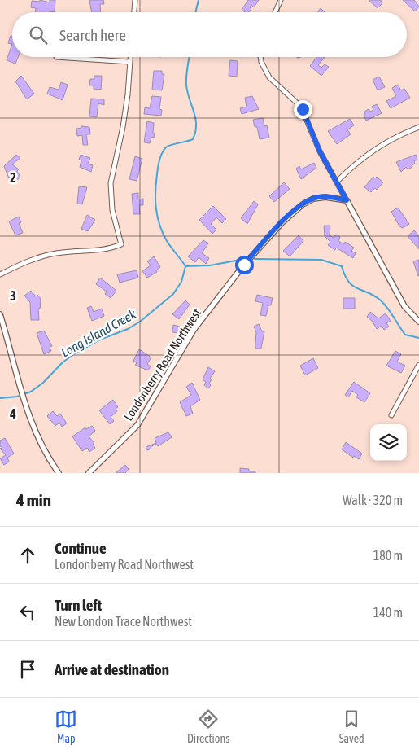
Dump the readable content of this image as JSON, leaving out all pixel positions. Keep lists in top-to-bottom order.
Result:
{
  "streets": {
    "street": ["Londonberry Road Northwest"]
  },
  "water": ["Long Island Creek"],
  "page": {
    "search": "Search here",
    "heading": ["4 min", "Walk · 320 m"],
    "list": [
      ["Continue", "Londonberry Road Northwest", "180 m"],
      ["Turn left", "New London Trace Northwest", "140 m"],
      "Arrive at destination"
    ],
    "nav": ["Map", "Directions", "Saved"]
  },
  "grid": {
    "rows": ["2", "3", "4"]
  }
}
